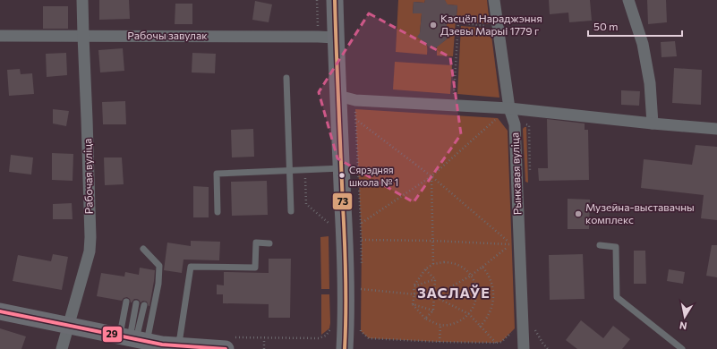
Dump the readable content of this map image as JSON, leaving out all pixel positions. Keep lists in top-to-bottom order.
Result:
{
  "streets": {
    "street": ["Рабочы завулак", "Рынкавая вуліца", "Рабочая вуліца"]
  },
  "crossings": [
    ["Рабочы завулак", "Рабочая вуліца"]
  ],
  "districts": ["ЗАСЛАЎЕ"],
  "places": ["Касцёл Нараджэння Дзевы Марыі 1779 г", "Сярэдняя школа № 1", "Музейна-выставачны комплекс"],
  "lines": ["transit line 73", "transit line 29"],
  "scale_bar": "50 m",
  "north": "bottom"
}
